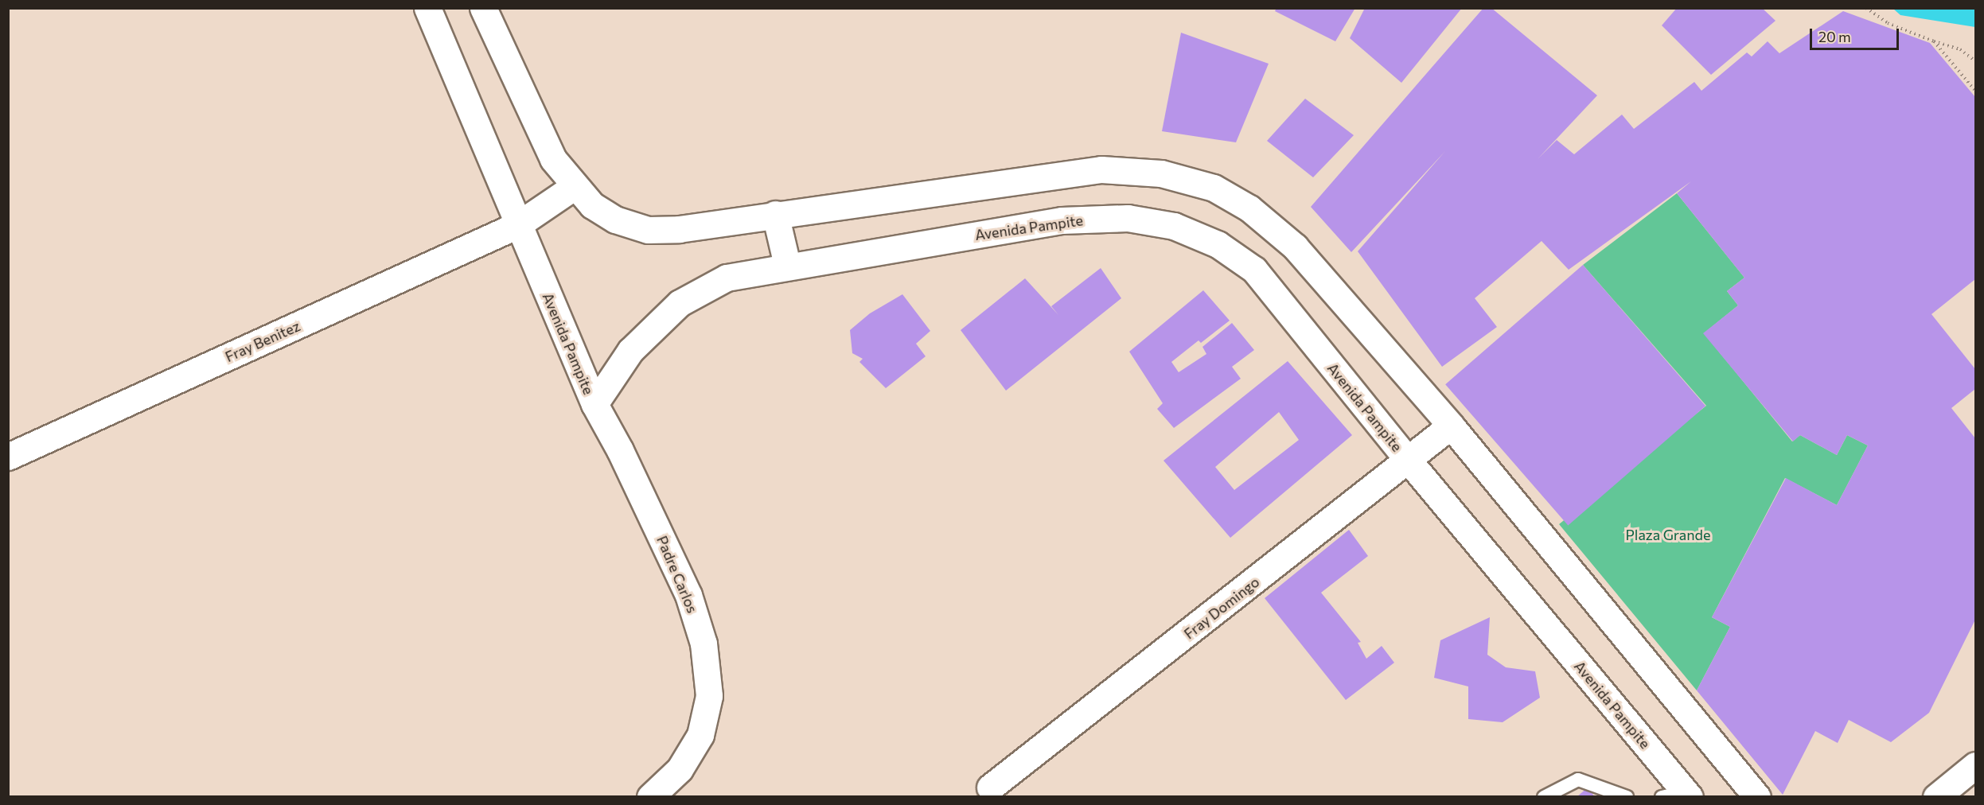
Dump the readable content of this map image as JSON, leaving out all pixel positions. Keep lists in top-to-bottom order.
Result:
{
  "streets": {
    "street": [
      "Avenida Pampite",
      "Fray Benitez",
      "Padre Carlos",
      "Fray Domingo"
    ]
  },
  "crossings": [
    ["Avenida Pampite", "Fray Benitez"],
    ["Avenida Pampite", "Padre Carlos"],
    ["Avenida Pampite", "Fray Domingo"]
  ],
  "parks": ["Plaza Grande"],
  "scale_bar": "20 m"
}
